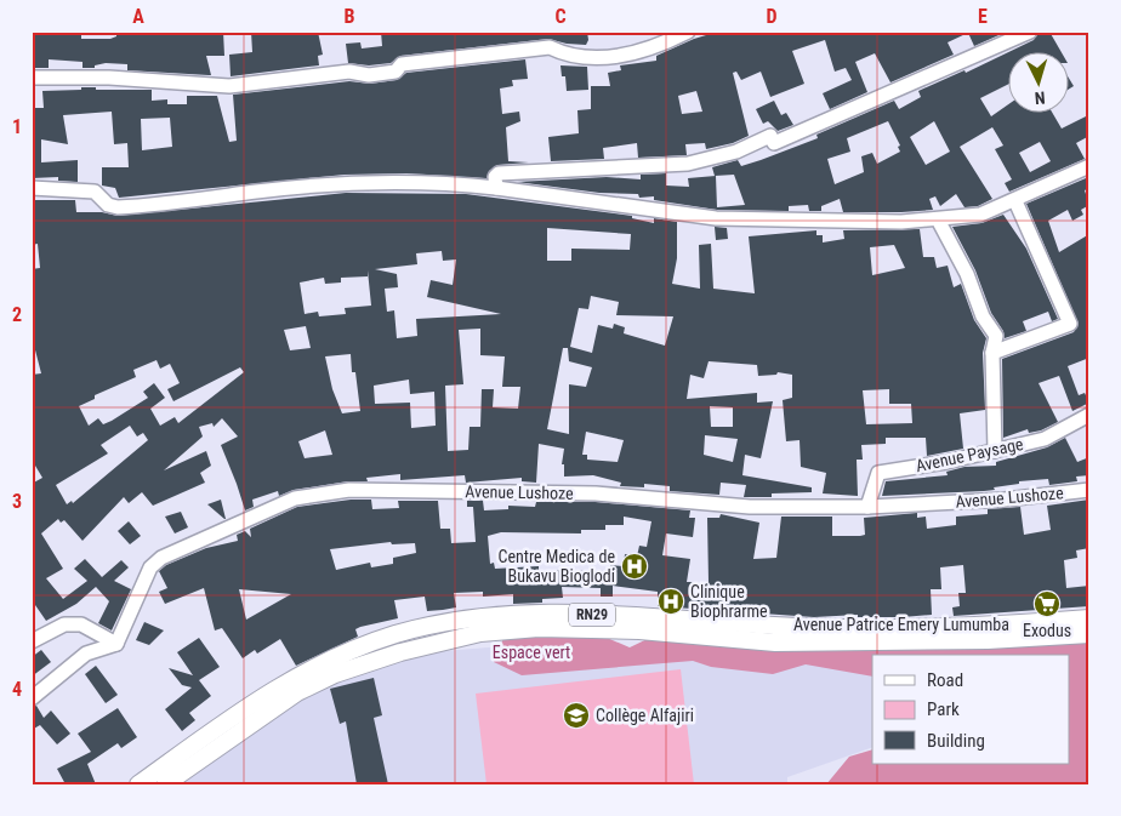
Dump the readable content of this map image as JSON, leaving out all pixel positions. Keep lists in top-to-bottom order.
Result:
{
  "streets": {
    "main road": ["RN29", "Avenue Patrice Emery Lumumba"],
    "street": ["Avenue Paysage", "Avenue Lushoze"]
  },
  "crossings": [
    ["Avenue Paysage", "Avenue Lushoze"]
  ],
  "parks": ["Espace vert"],
  "places": {
    "hospital": ["Centre Medica de Bukavu Bioglodi", "Clinique Biophrarme"],
    "supermarket": ["Exodus"],
    "school or university": ["Collège Alfajiri"]
  },
  "legend": ["Road", "Park", "Building"],
  "north": "bottom",
  "grid": {
    "columns": [
      "A",
      "B",
      "C",
      "D",
      "E"
    ],
    "rows": [
      "1",
      "2",
      "3",
      "4"
    ]
  }
}
